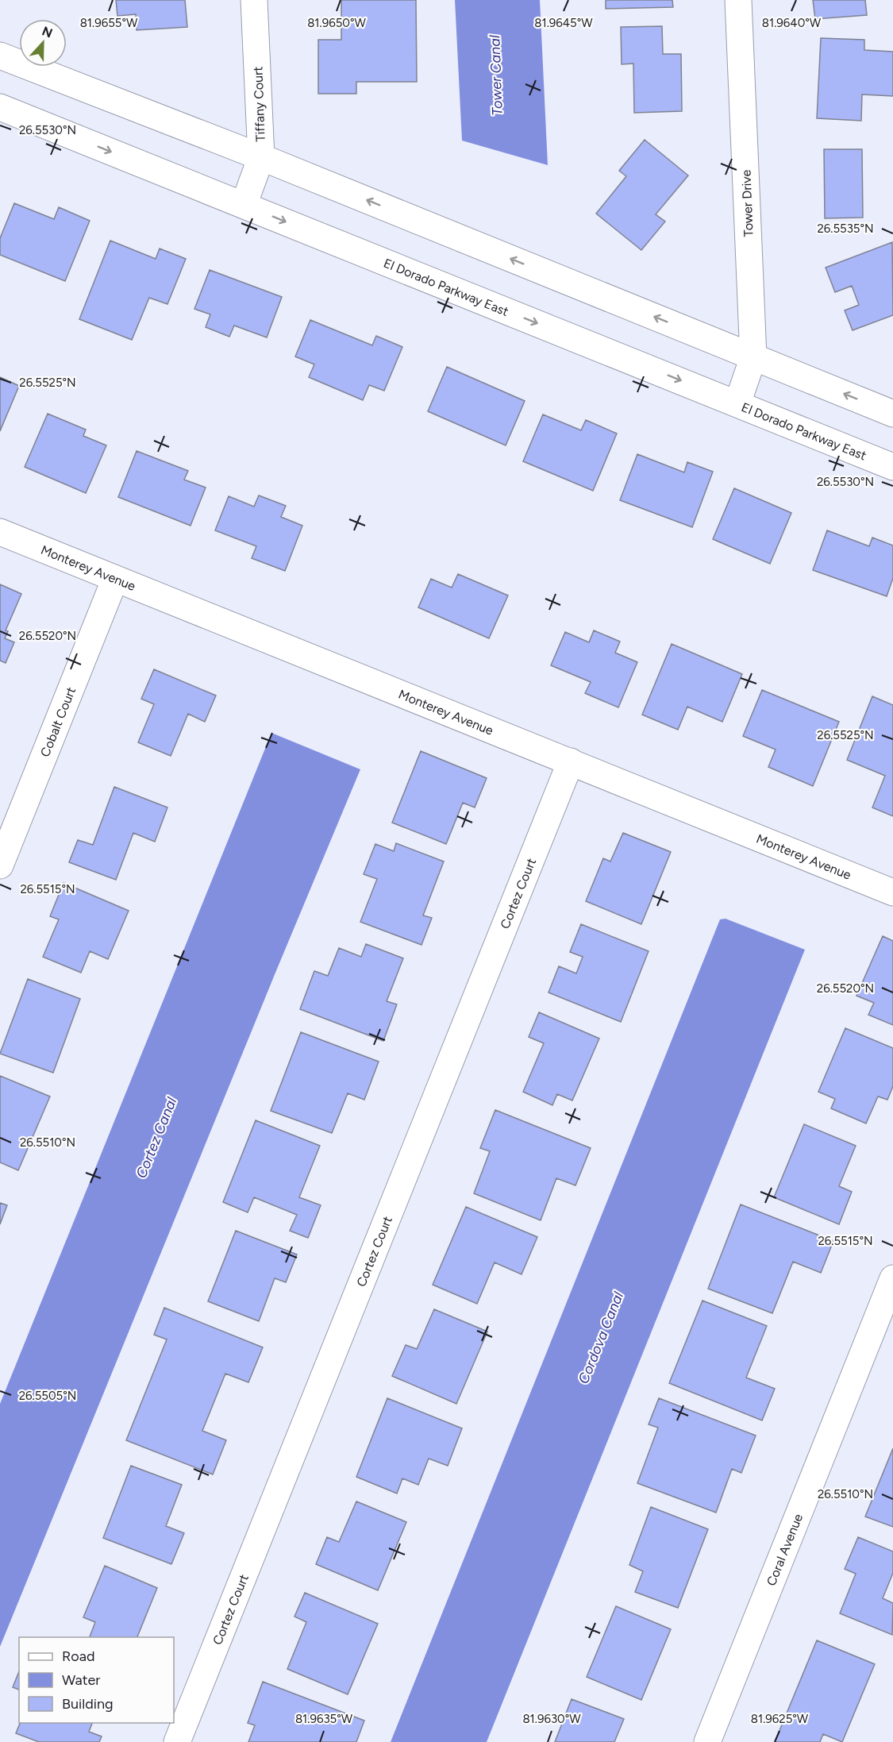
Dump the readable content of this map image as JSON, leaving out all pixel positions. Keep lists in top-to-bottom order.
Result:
{
  "streets": {
    "street": [
      "Tiffany Court",
      "Tower Drive",
      "El Dorado Parkway East",
      "Monterey Avenue",
      "Cobalt Court",
      "Cortez Court",
      "Coral Avenue"
    ]
  },
  "crossings": [
    ["Tiffany Court", "El Dorado Parkway East"],
    ["Tower Drive", "El Dorado Parkway East"],
    ["Monterey Avenue", "Cobalt Court"],
    ["Monterey Avenue", "Cortez Court"]
  ],
  "water": ["Tower Canal", "Cortez Canal", "Cordova Canal"],
  "legend": ["Road", "Water", "Building"],
  "north": "top",
  "coordinates": [
    "81.9655°W",
    "81.9650°W",
    "81.9645°W",
    "81.9640°W",
    "26.5530°N",
    "26.5535°N",
    "26.5525°N",
    "26.5520°N",
    "26.5515°N",
    "26.5510°N",
    "26.5505°N",
    "81.9635°W",
    "81.9630°W",
    "81.9625°W"
  ]
}
